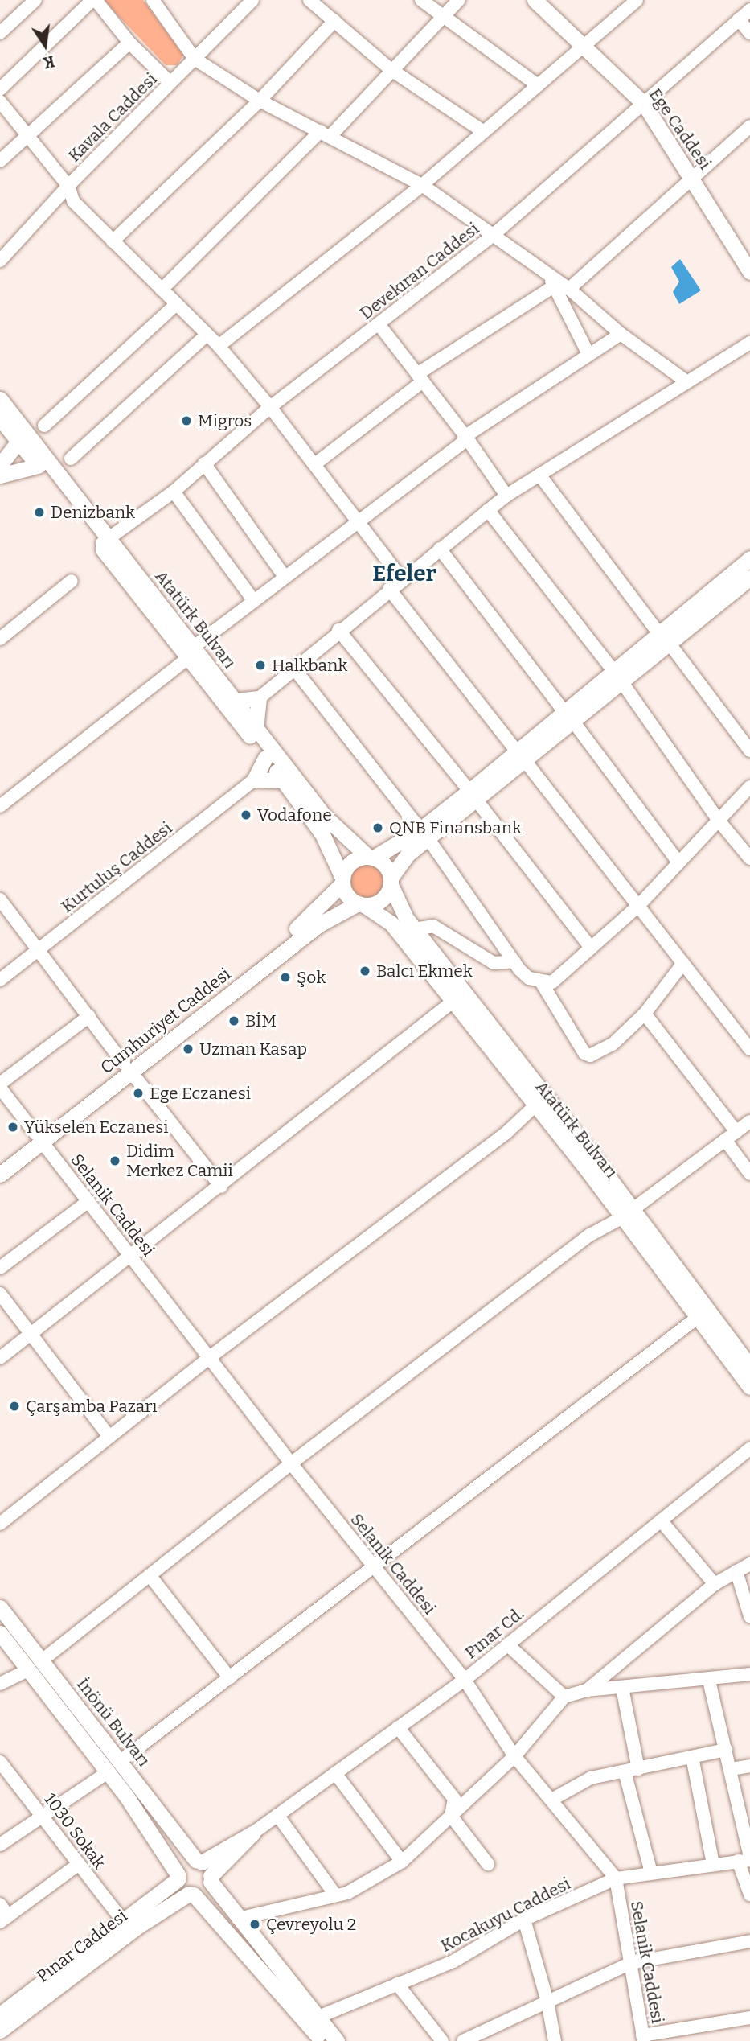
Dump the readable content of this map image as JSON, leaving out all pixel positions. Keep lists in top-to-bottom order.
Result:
{
  "streets": {
    "main road": [
      "Ege Caddesi",
      "Atatürk Bulvarı",
      "Cumhuriyet Caddesi",
      "İnönü Bulvarı",
      "Pınar Caddesi"
    ],
    "street": [
      "Kavala Caddesi",
      "Devekıran Caddesi",
      "Kurtuluş Caddesi",
      "Selanik Caddesi",
      "Pınar Cd.",
      "1030 Sokak",
      "Kocakuyu Caddesi"
    ]
  },
  "crossings": [
    ["Ege Caddesi", "Devekıran Caddesi"],
    ["Devekıran Caddesi", "Atatürk Bulvarı"],
    ["Atatürk Bulvarı", "Cumhuriyet Caddesi"],
    ["Cumhuriyet Caddesi", "Selanik Caddesi"],
    ["Selanik Caddesi", "Pınar Cd."],
    ["Selanik Caddesi", "Kocakuyu Caddesi"],
    ["İnönü Bulvarı", "Kocakuyu Caddesi"],
    ["İnönü Bulvarı", "Pınar Caddesi"],
    ["1030 Sokak", "Pınar Caddesi"]
  ],
  "districts": ["Efeler"],
  "places": [
    "Migros",
    "Denizbank",
    "Halkbank",
    "Vodafone",
    "QNB Finansbank",
    "Balcı Ekmek",
    "Şok",
    "BİM",
    "Uzman Kasap",
    "Ege Eczanesi",
    "Yükselen Eczanesi",
    "Didim Merkez Camii",
    "Çarşamba Pazarı",
    "Çevreyolu 2"
  ],
  "north": "bottom"
}
